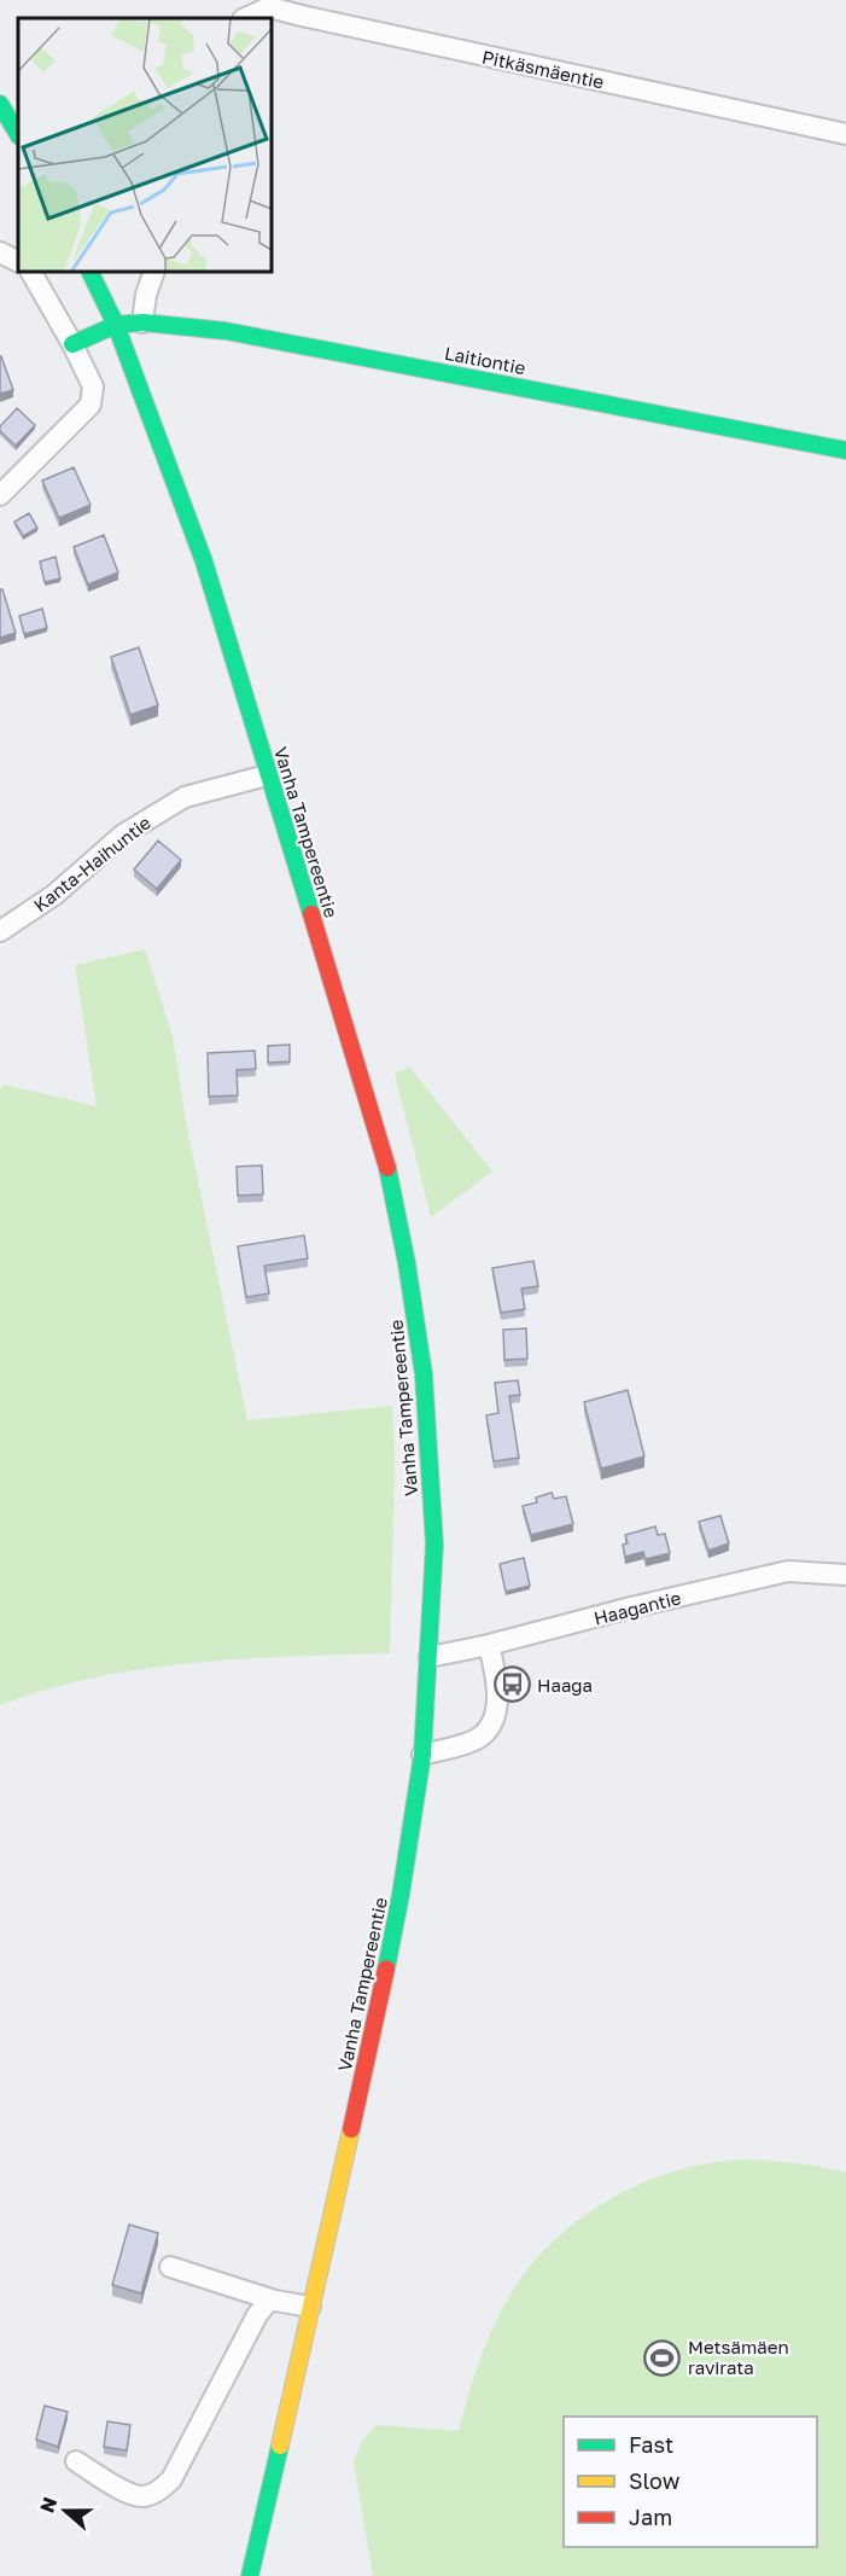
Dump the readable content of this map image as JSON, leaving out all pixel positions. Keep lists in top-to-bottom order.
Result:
{
  "streets": {
    "main road": ["Laitiontie", "Vanha Tampereentie"],
    "street": ["Pitkäsmäentie", "Kanta-Haihuntie", "Haagantie"]
  },
  "crossings": [
    ["Laitiontie", "Vanha Tampereentie"],
    ["Vanha Tampereentie", "Kanta-Haihuntie"],
    ["Vanha Tampereentie", "Haagantie"]
  ],
  "places": {
    "bus stop": ["Haaga"],
    "sports": ["Metsämäen ravirata"]
  },
  "legend": ["Fast", "Slow", "Jam"],
  "north": "left"
}
